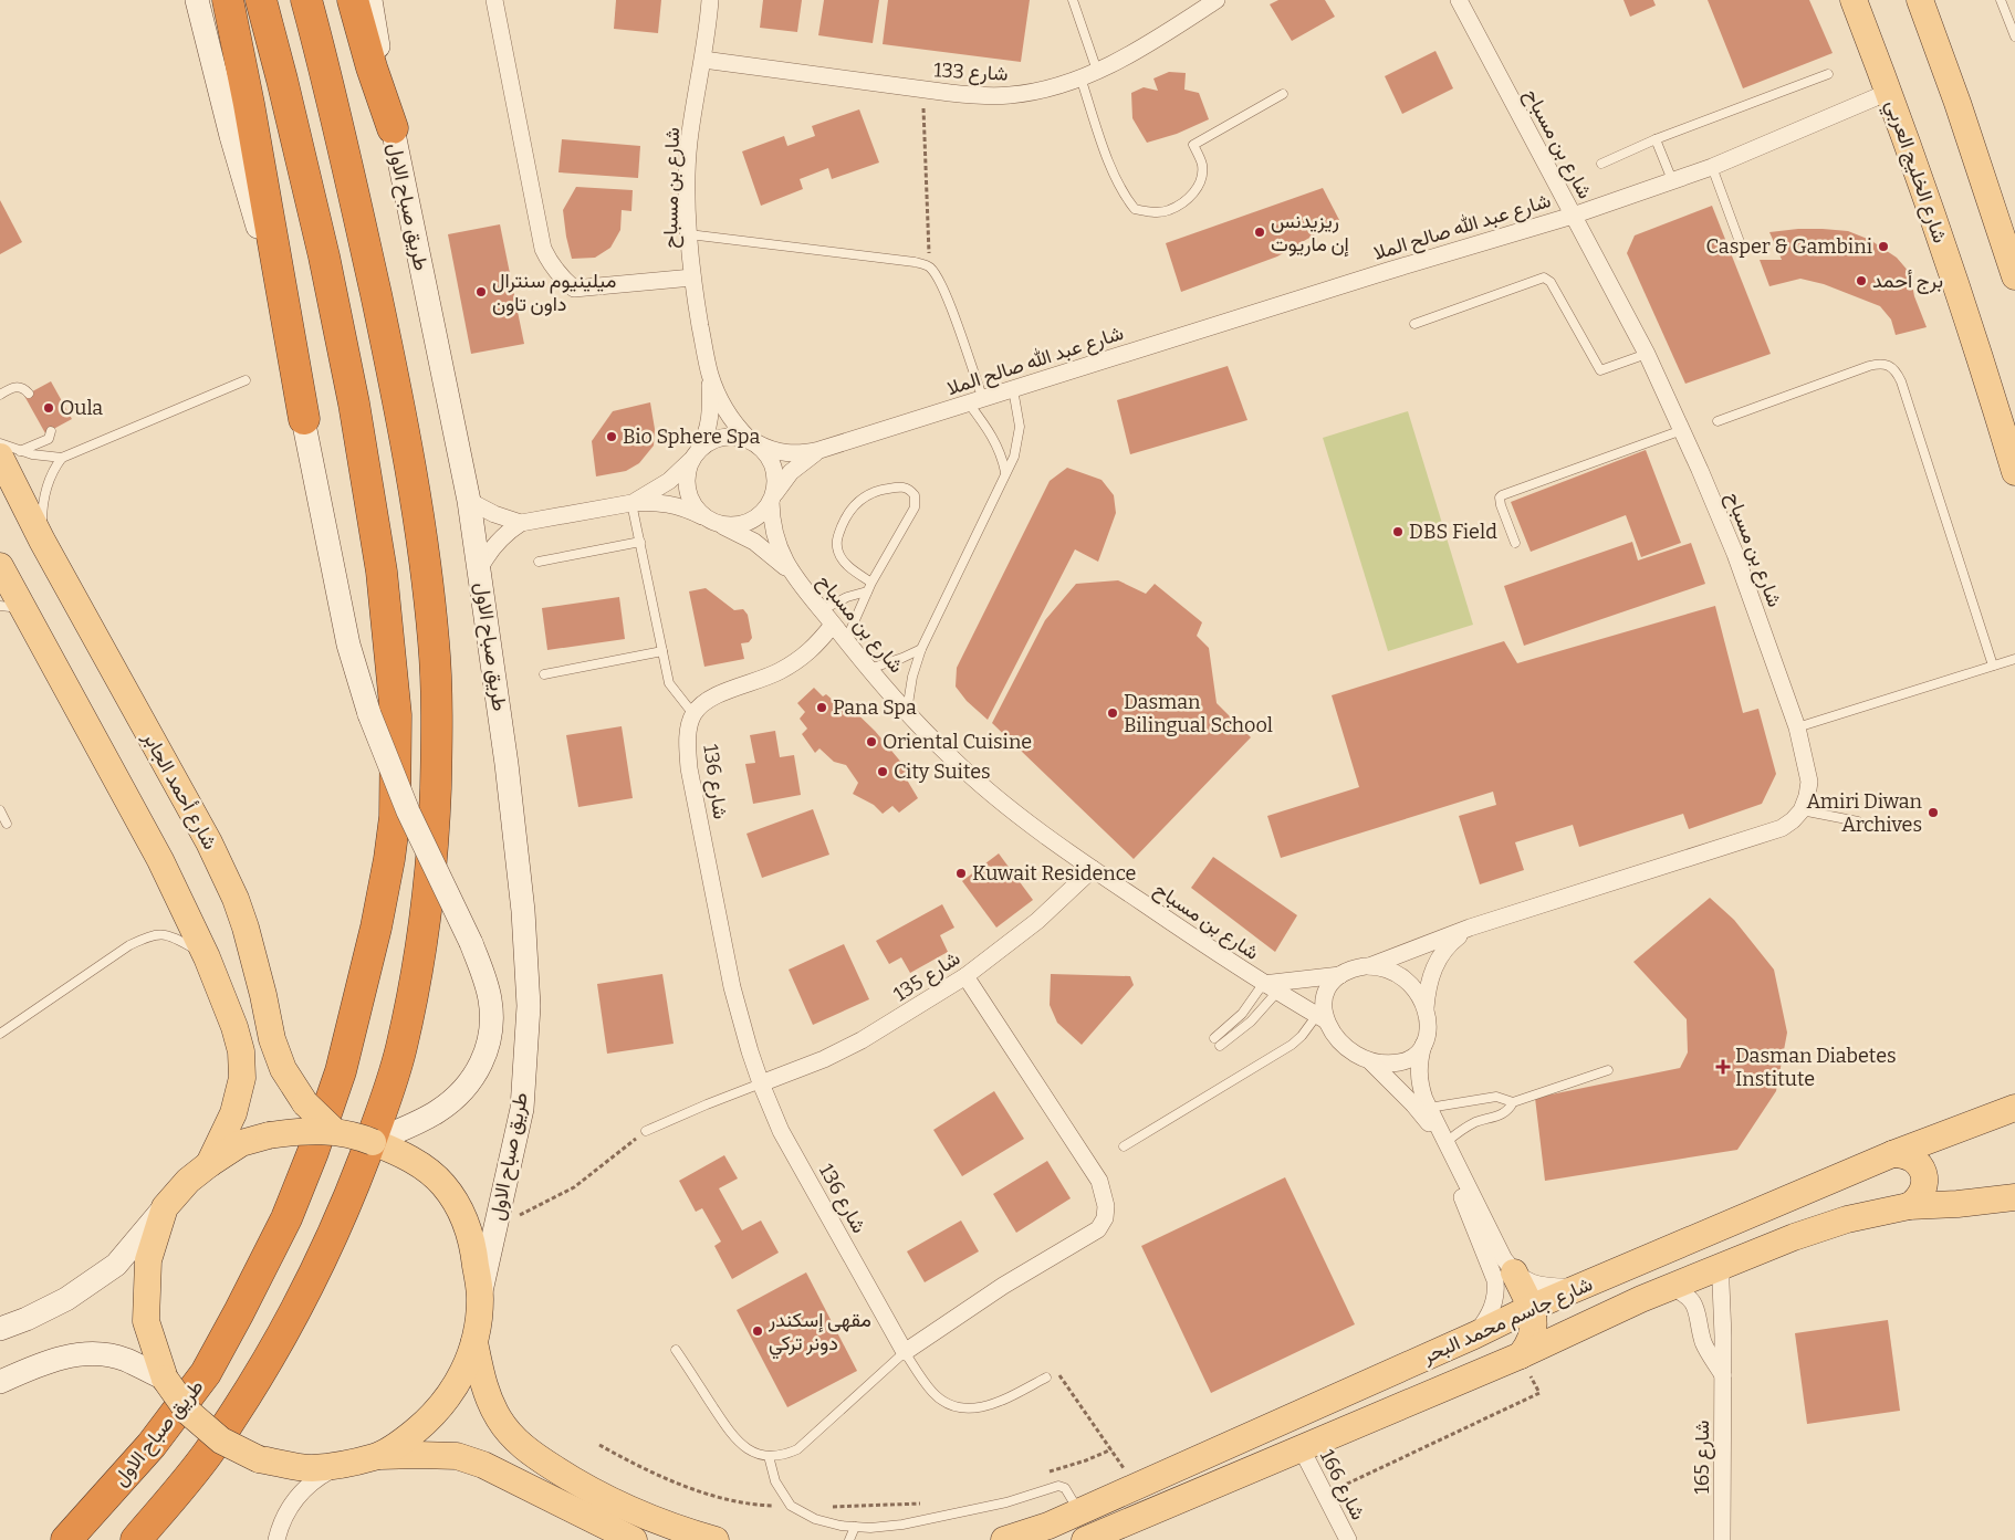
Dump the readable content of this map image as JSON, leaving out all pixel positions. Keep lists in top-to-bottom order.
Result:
{
  "streets": {
    "highway": ["طريق صباح الاول"],
    "main road": ["شارع الخليج العربي", "شارع أحمد الجابر", "شارع جاسم محمد البحر"],
    "street": [
      "شارع 133",
      "شارع بن مسباح",
      "شارع عبد الله صالح الملا",
      "شارع 136",
      "شارع 135",
      "شارع 165",
      "شارع 166"
    ]
  },
  "crossings": [
    ["شارع 133", "شارع بن مسباح"],
    ["شارع بن مسباح", "شارع عبد الله صالح الملا"],
    ["شارع بن مسباح", "شارع 135"],
    ["شارع الخليج العربي", "شارع عبد الله صالح الملا"],
    ["شارع 136", "شارع 135"],
    ["شارع جاسم محمد البحر", "شارع 165"],
    ["شارع جاسم محمد البحر", "شارع 166"]
  ],
  "places": {
    "other": [
      "ريزيدنس إن ماريوت",
      "Casper & Gambini",
      "برج أحمد",
      "ميلينيوم سنترال داون تاون",
      "Oula",
      "Bio Sphere Spa",
      "DBS Field",
      "Pana Spa",
      "Dasman Bilingual School",
      "Oriental Cuisine",
      "City Suites",
      "Amiri Diwan Archives",
      "Kuwait Residence",
      "مقهى إسكندر دونر تركي"
    ],
    "health": ["Dasman Diabetes Institute"]
  }
}
